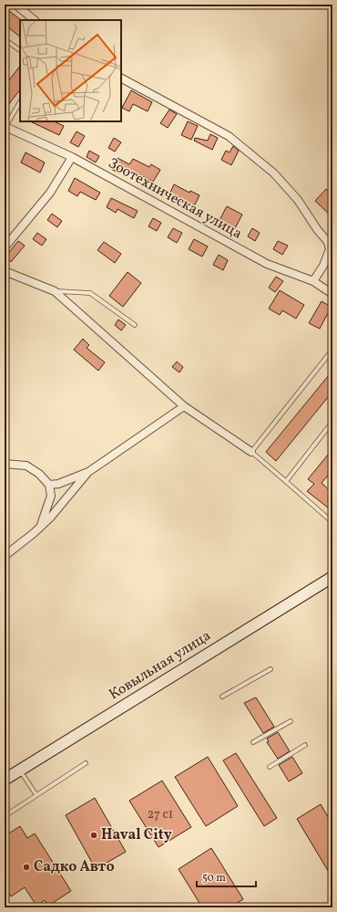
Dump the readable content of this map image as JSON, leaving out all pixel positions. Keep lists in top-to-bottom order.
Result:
{
  "streets": {
    "main road": ["Ковыльная улица"],
    "street": ["Зоотехническая улица"]
  },
  "places": ["Haval Сity", "Садко Авто"],
  "house_numbers": ["27 с1"],
  "scale_bar": "50 m"
}
